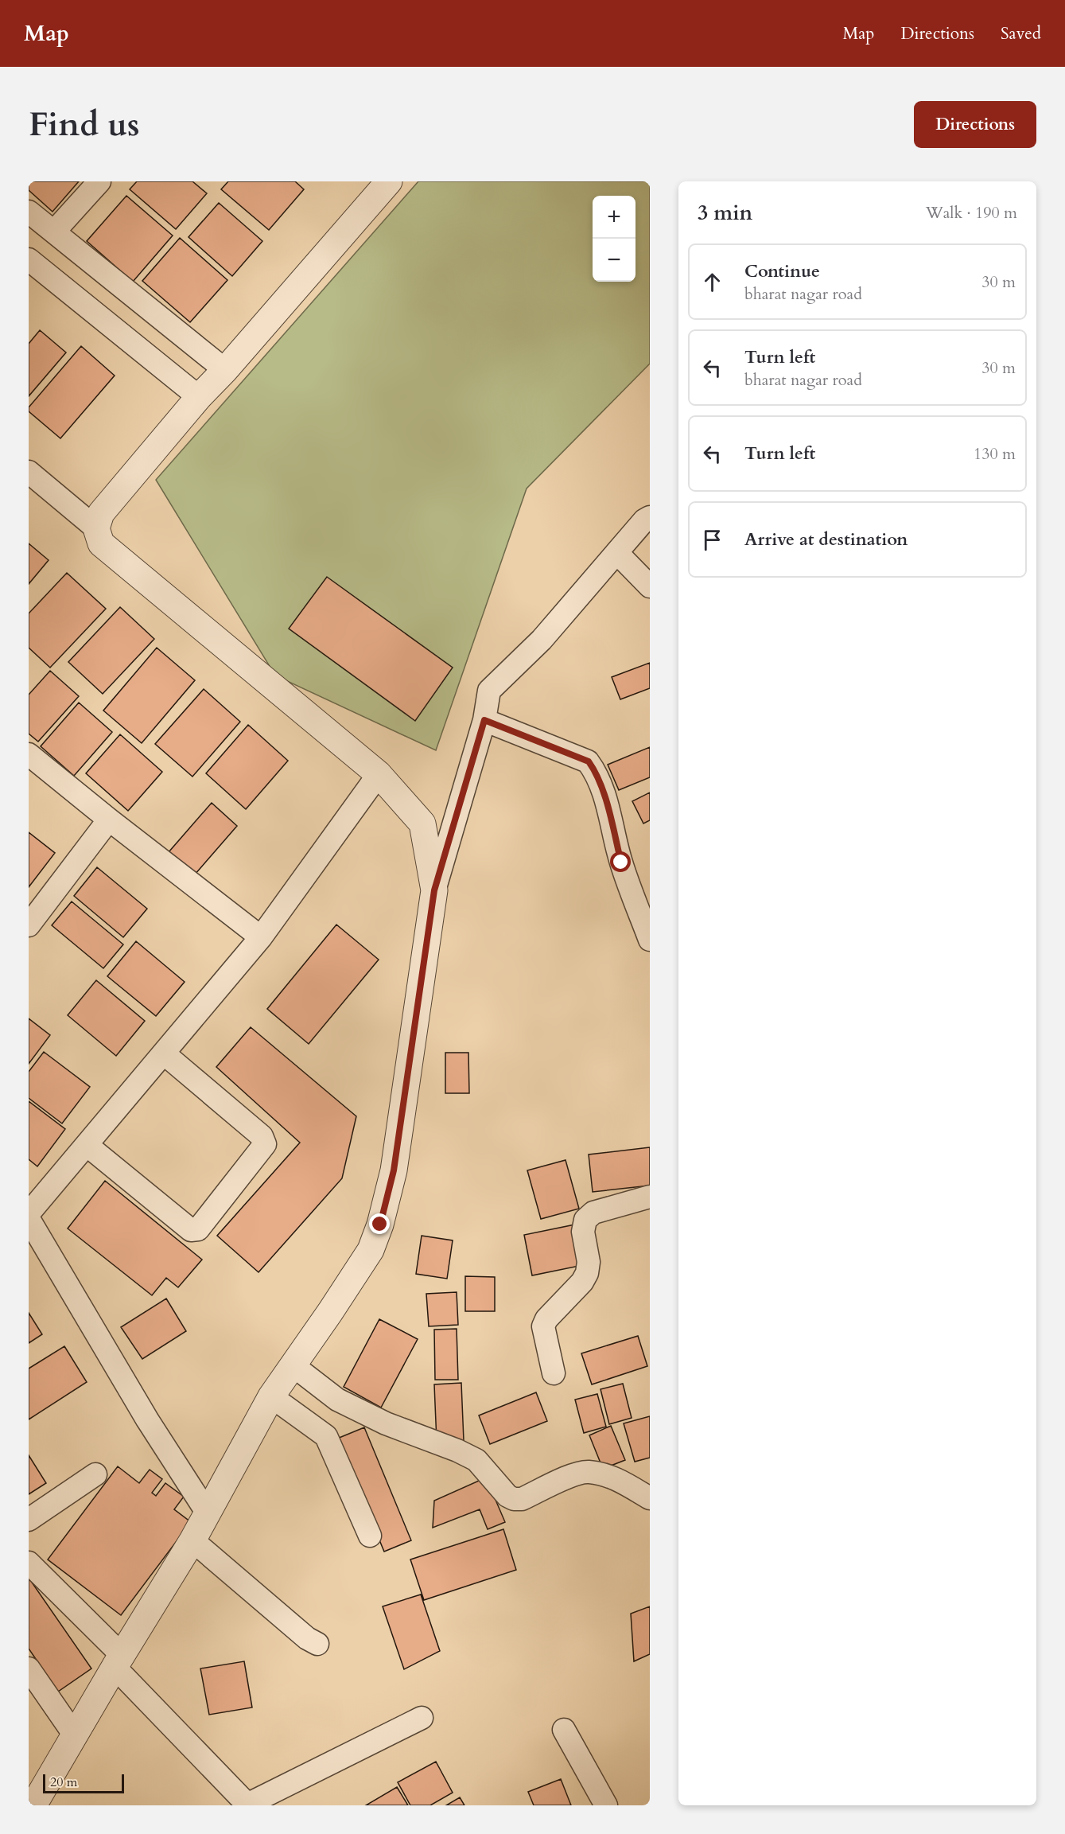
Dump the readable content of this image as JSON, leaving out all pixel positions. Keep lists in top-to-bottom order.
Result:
{
  "scale_bar": "20 m",
  "page": {
    "header": "Map",
    "nav": ["Map", "Directions", "Saved"],
    "buttons": "Directions",
    "title": "Find us",
    "heading": ["3 min", "Walk · 190 m"],
    "map_buttons": ["+", "−"],
    "list": [
      ["Continue", "bharat nagar road", "30 m"],
      ["Turn left", "bharat nagar road", "30 m"],
      ["Turn left", "130 m"],
      "Arrive at destination"
    ],
    "scale": "20 m"
  }
}
